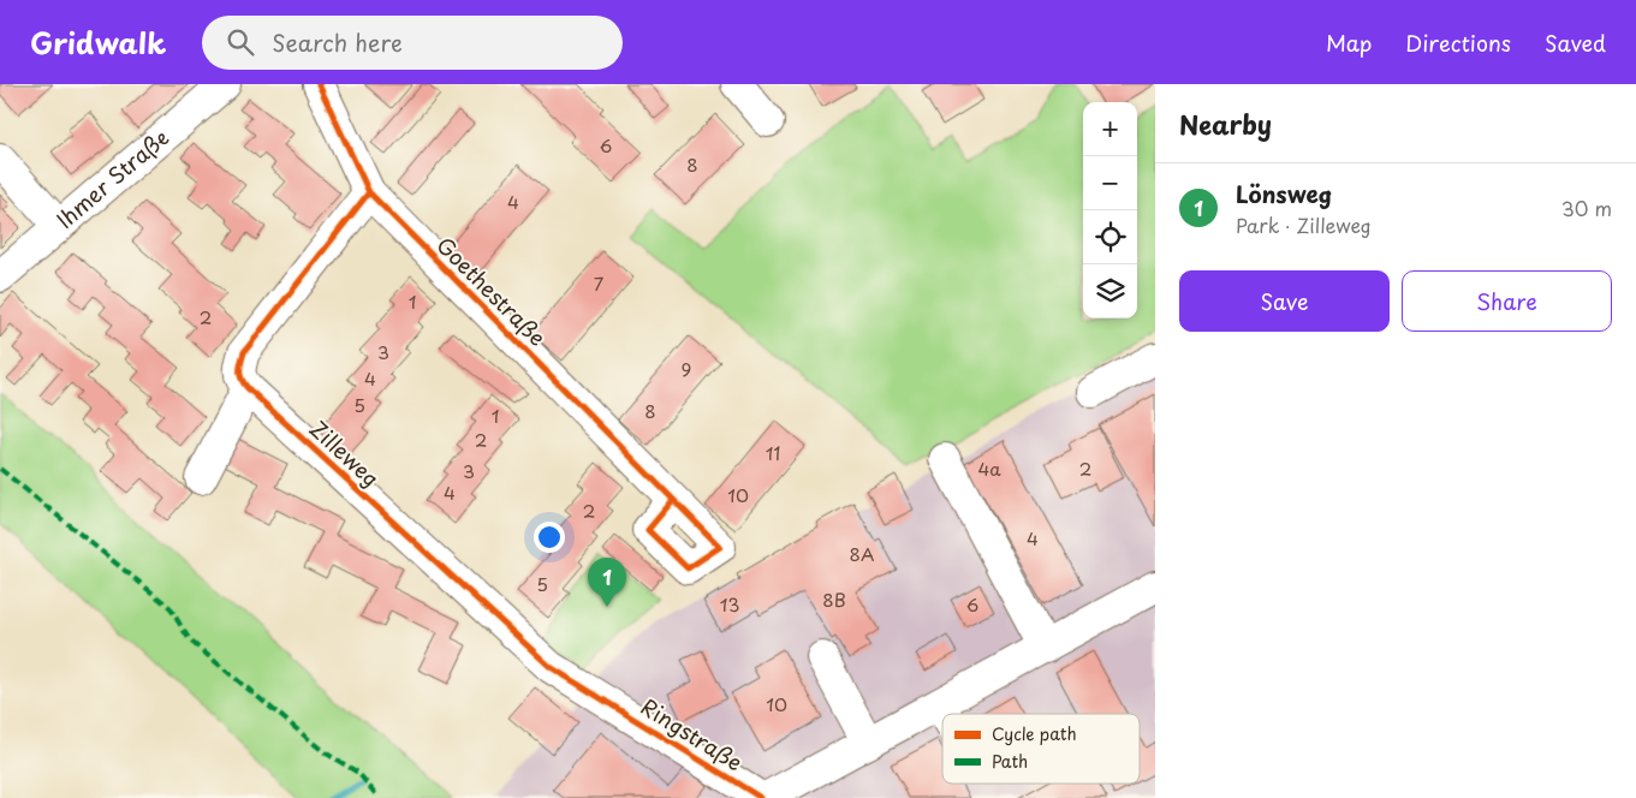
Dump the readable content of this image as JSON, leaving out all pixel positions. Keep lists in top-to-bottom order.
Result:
{
  "streets": {
    "street": [
      "Ihmer Straße",
      "Goethestraße",
      "Zilleweg",
      "Ringstraße"
    ]
  },
  "crossings": [
    ["Zilleweg", "Ringstraße"]
  ],
  "house_numbers": [
    "6",
    "8",
    "4",
    "7",
    "1",
    "2",
    "3",
    "9",
    "4",
    "5",
    "8",
    "1",
    "2",
    "11",
    "4a",
    "2",
    "3",
    "4",
    "10",
    "2",
    "4",
    "8A",
    "5",
    "8B",
    "13",
    "6",
    "10"
  ],
  "legend": ["Cycle path", "Path"],
  "page": {
    "header": "Gridwalk",
    "search": "Search here",
    "nav": ["Map", "Directions", "Saved"],
    "heading": "Nearby",
    "map_buttons": ["+", "−"],
    "list": [
      {
        "mark": "1",
        "name": "Lönsweg",
        "note": "Park · Zilleweg",
        "value": "30 m"
      }
    ],
    "buttons": ["Save", "Share"],
    "pins": "1"
  }
}
